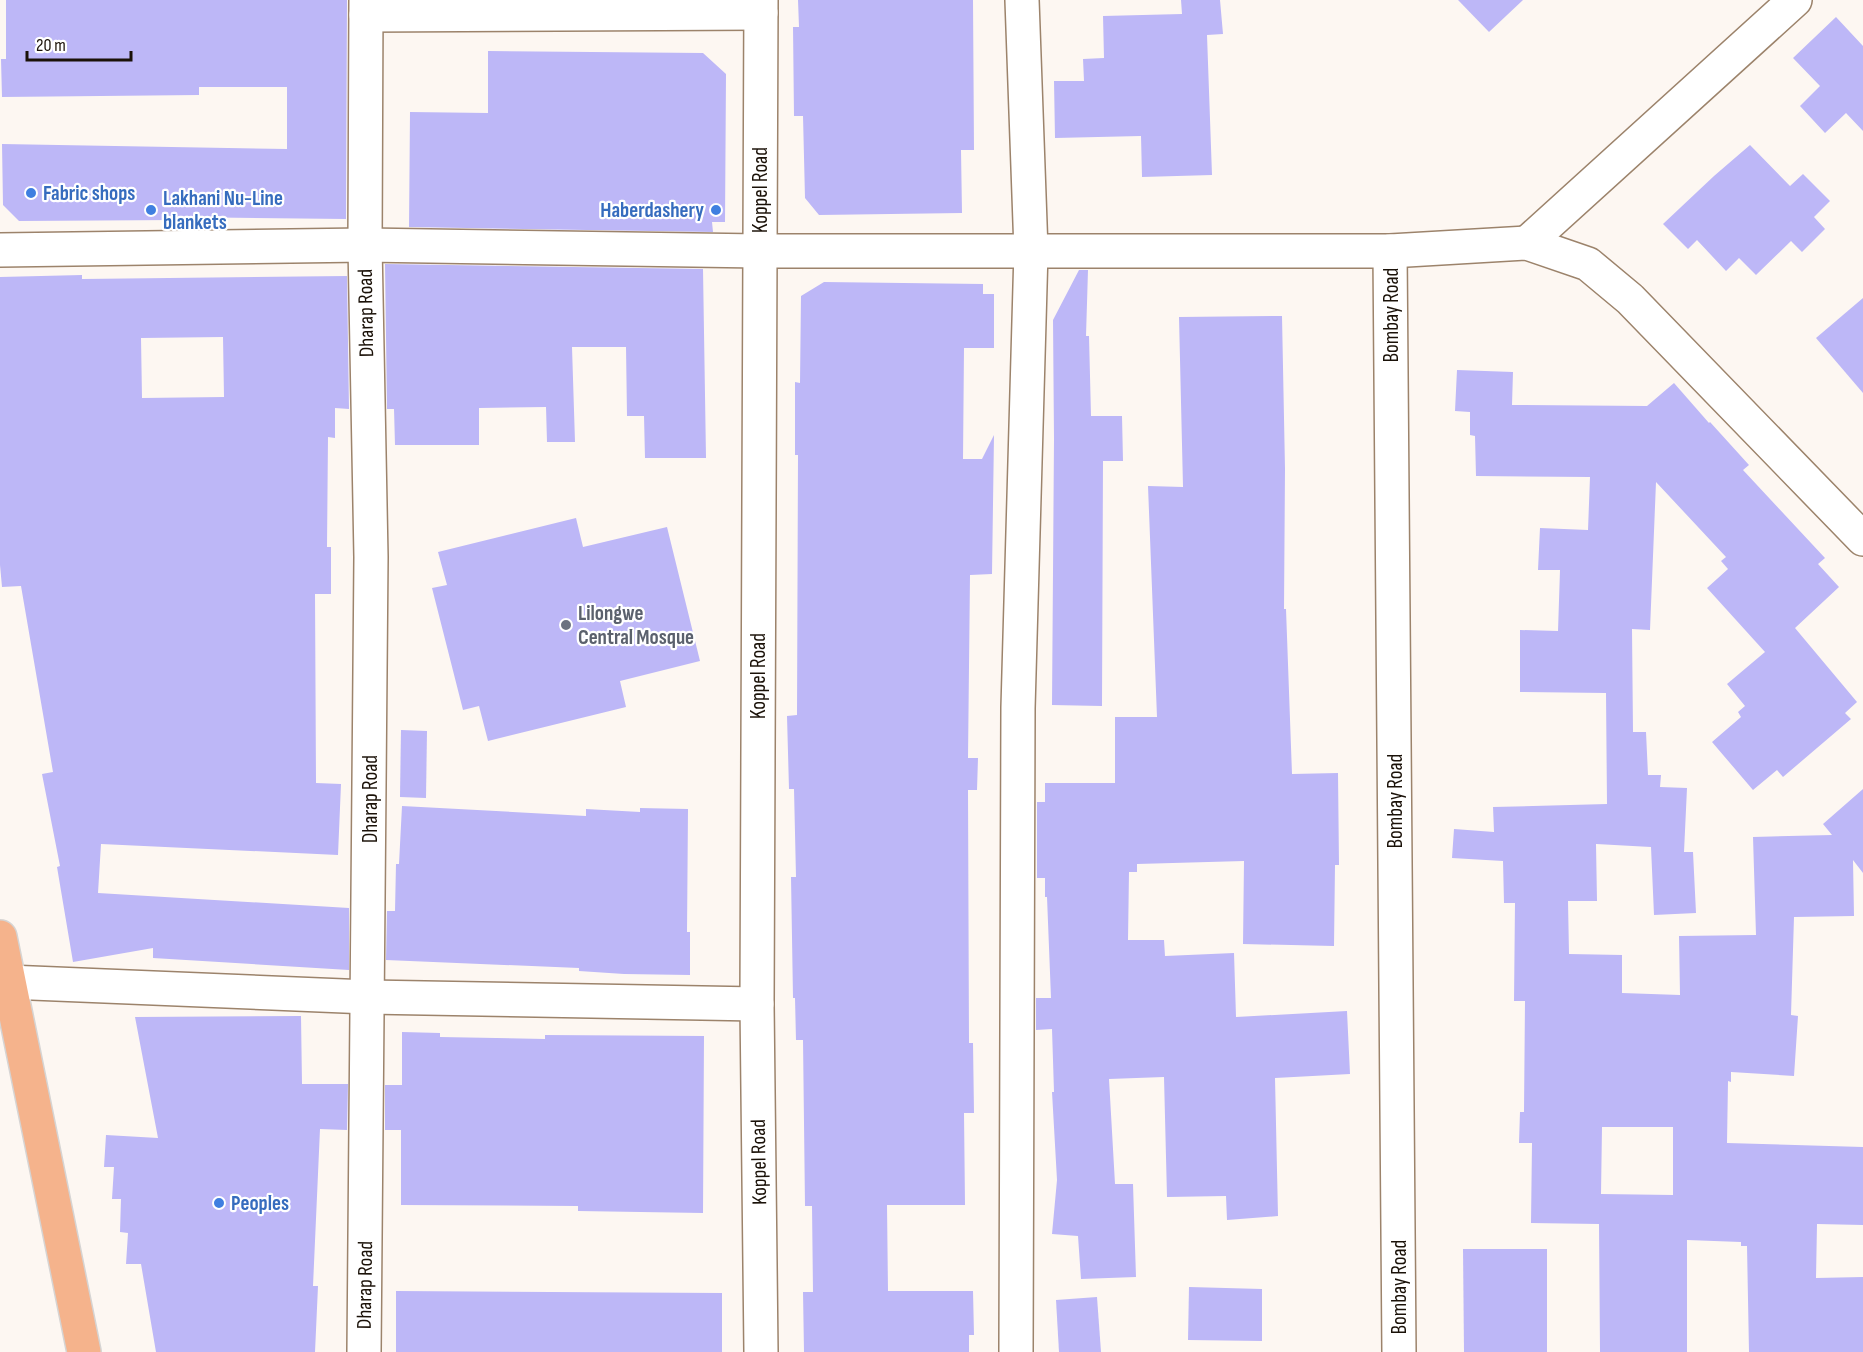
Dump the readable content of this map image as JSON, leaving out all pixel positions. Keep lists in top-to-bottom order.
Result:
{
  "streets": {
    "street": ["Koppel Road", "Dharap Road", "Bombay Road"]
  },
  "places": [
    "Fabric shops",
    "Lakhani Nu-Line blankets",
    "Haberdashery",
    "Lilongwe Central Mosque",
    "Peoples"
  ],
  "scale_bar": "20 m"
}
